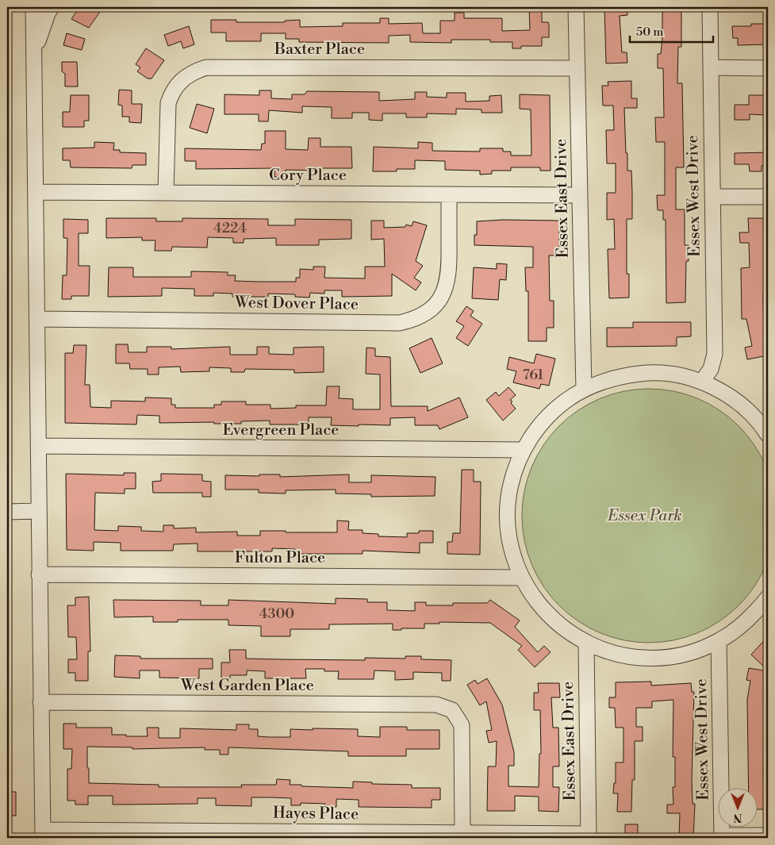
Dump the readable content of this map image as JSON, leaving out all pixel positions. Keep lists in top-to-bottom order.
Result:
{
  "streets": {
    "street": [
      "Baxter Place",
      "Cory Place",
      "Essex West Drive",
      "Essex East Drive",
      "West Dover Place",
      "Evergreen Place",
      "Fulton Place",
      "West Garden Place",
      "Hayes Place"
    ]
  },
  "crossings": [
    ["Baxter Place", "Cory Place"],
    ["Baxter Place", "Essex East Drive"],
    ["Cory Place", "Essex East Drive"],
    ["Cory Place", "West Dover Place"],
    ["Essex East Drive", "Hayes Place"],
    ["West Garden Place", "Hayes Place"]
  ],
  "parks": ["Essex Park"],
  "house_numbers": ["4224", "761", "4300"],
  "scale_bar": "50 m",
  "north": "bottom"
}
